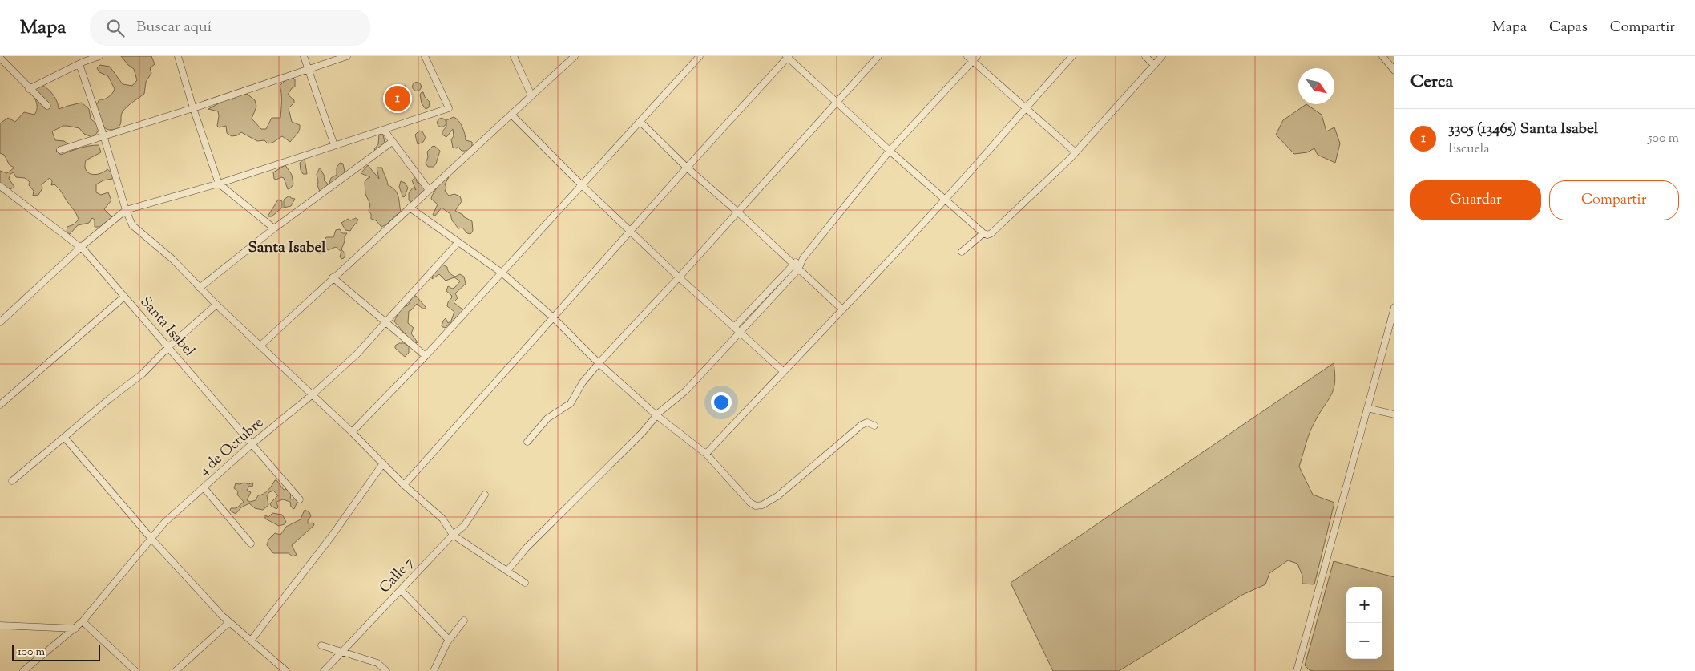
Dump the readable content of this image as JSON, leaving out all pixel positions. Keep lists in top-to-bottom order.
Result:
{
  "streets": {
    "street": ["Santa Isabel", "4 de Octubre", "Calle 7"]
  },
  "crossings": [
    ["Santa Isabel", "4 de Octubre"]
  ],
  "districts": ["Santa Isabel"],
  "scale_bar": "100 m",
  "north": "bottom right",
  "page": {
    "header": "Mapa",
    "search": "Buscar aquí",
    "nav": ["Mapa", "Capas", "Compartir"],
    "heading": "Cerca",
    "pins": "1",
    "list": [
      {
        "mark": "1",
        "name": "3305 (13465) Santa Isabel",
        "note": "Escuela",
        "value": "500 m"
      }
    ],
    "buttons": ["Guardar", "Compartir"],
    "map_buttons": ["+", "−"],
    "scale": "100 m"
  }
}
